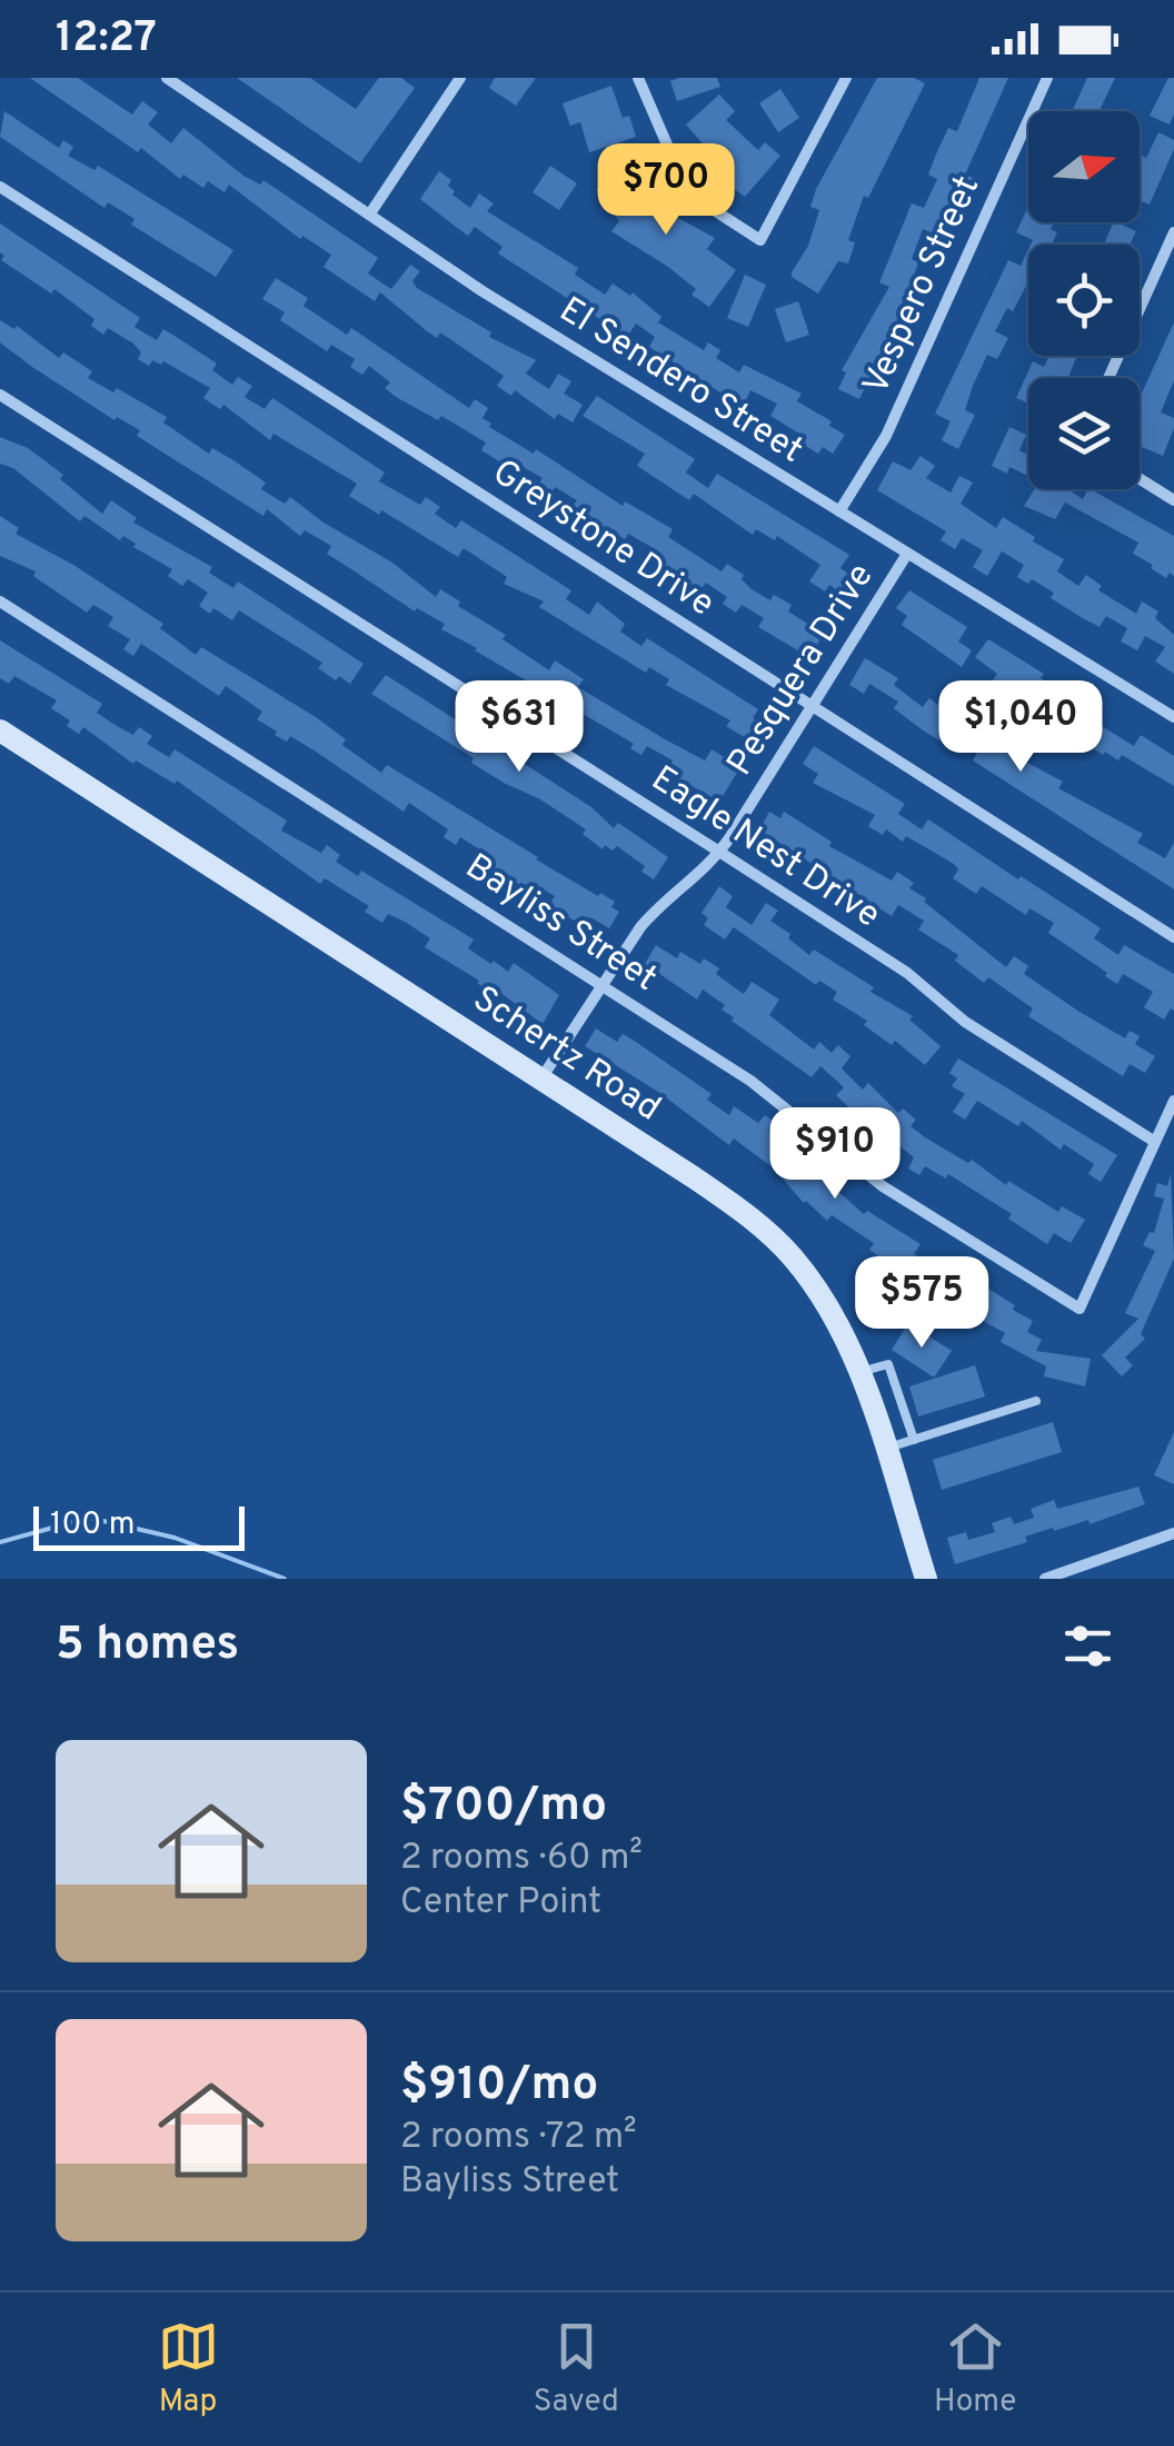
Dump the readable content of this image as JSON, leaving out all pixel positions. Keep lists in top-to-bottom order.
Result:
{
  "streets": {
    "street": [
      "Vespero Street",
      "El Sendero Street",
      "Greystone Drive",
      "Pesquera Drive",
      "Eagle Nest Drive",
      "Bayliss Street",
      "Schertz Road"
    ]
  },
  "crossings": [
    ["Vespero Street", "El Sendero Street"],
    ["El Sendero Street", "Pesquera Drive"],
    ["Greystone Drive", "Pesquera Drive"],
    ["Pesquera Drive", "Eagle Nest Drive"],
    ["Pesquera Drive", "Bayliss Street"],
    ["Pesquera Drive", "Schertz Road"],
    ["Eagle Nest Drive", "Bayliss Street"]
  ],
  "scale_bar": "100 m",
  "north": "right",
  "page": {
    "status": "12:27",
    "price": [
      "$700",
      "$631",
      "$1,040",
      "$910",
      "$575"
    ],
    "scale": "100 m",
    "heading": "5 homes",
    "list": [
      {
        "name": "$700/mo",
        "note": "2 rooms · 60 m² · Center Point"
      },
      {
        "name": "$910/mo",
        "note": "2 rooms · 72 m² · Bayliss Street"
      }
    ],
    "tabs": ["Map", "Saved", "Home"]
  }
}
